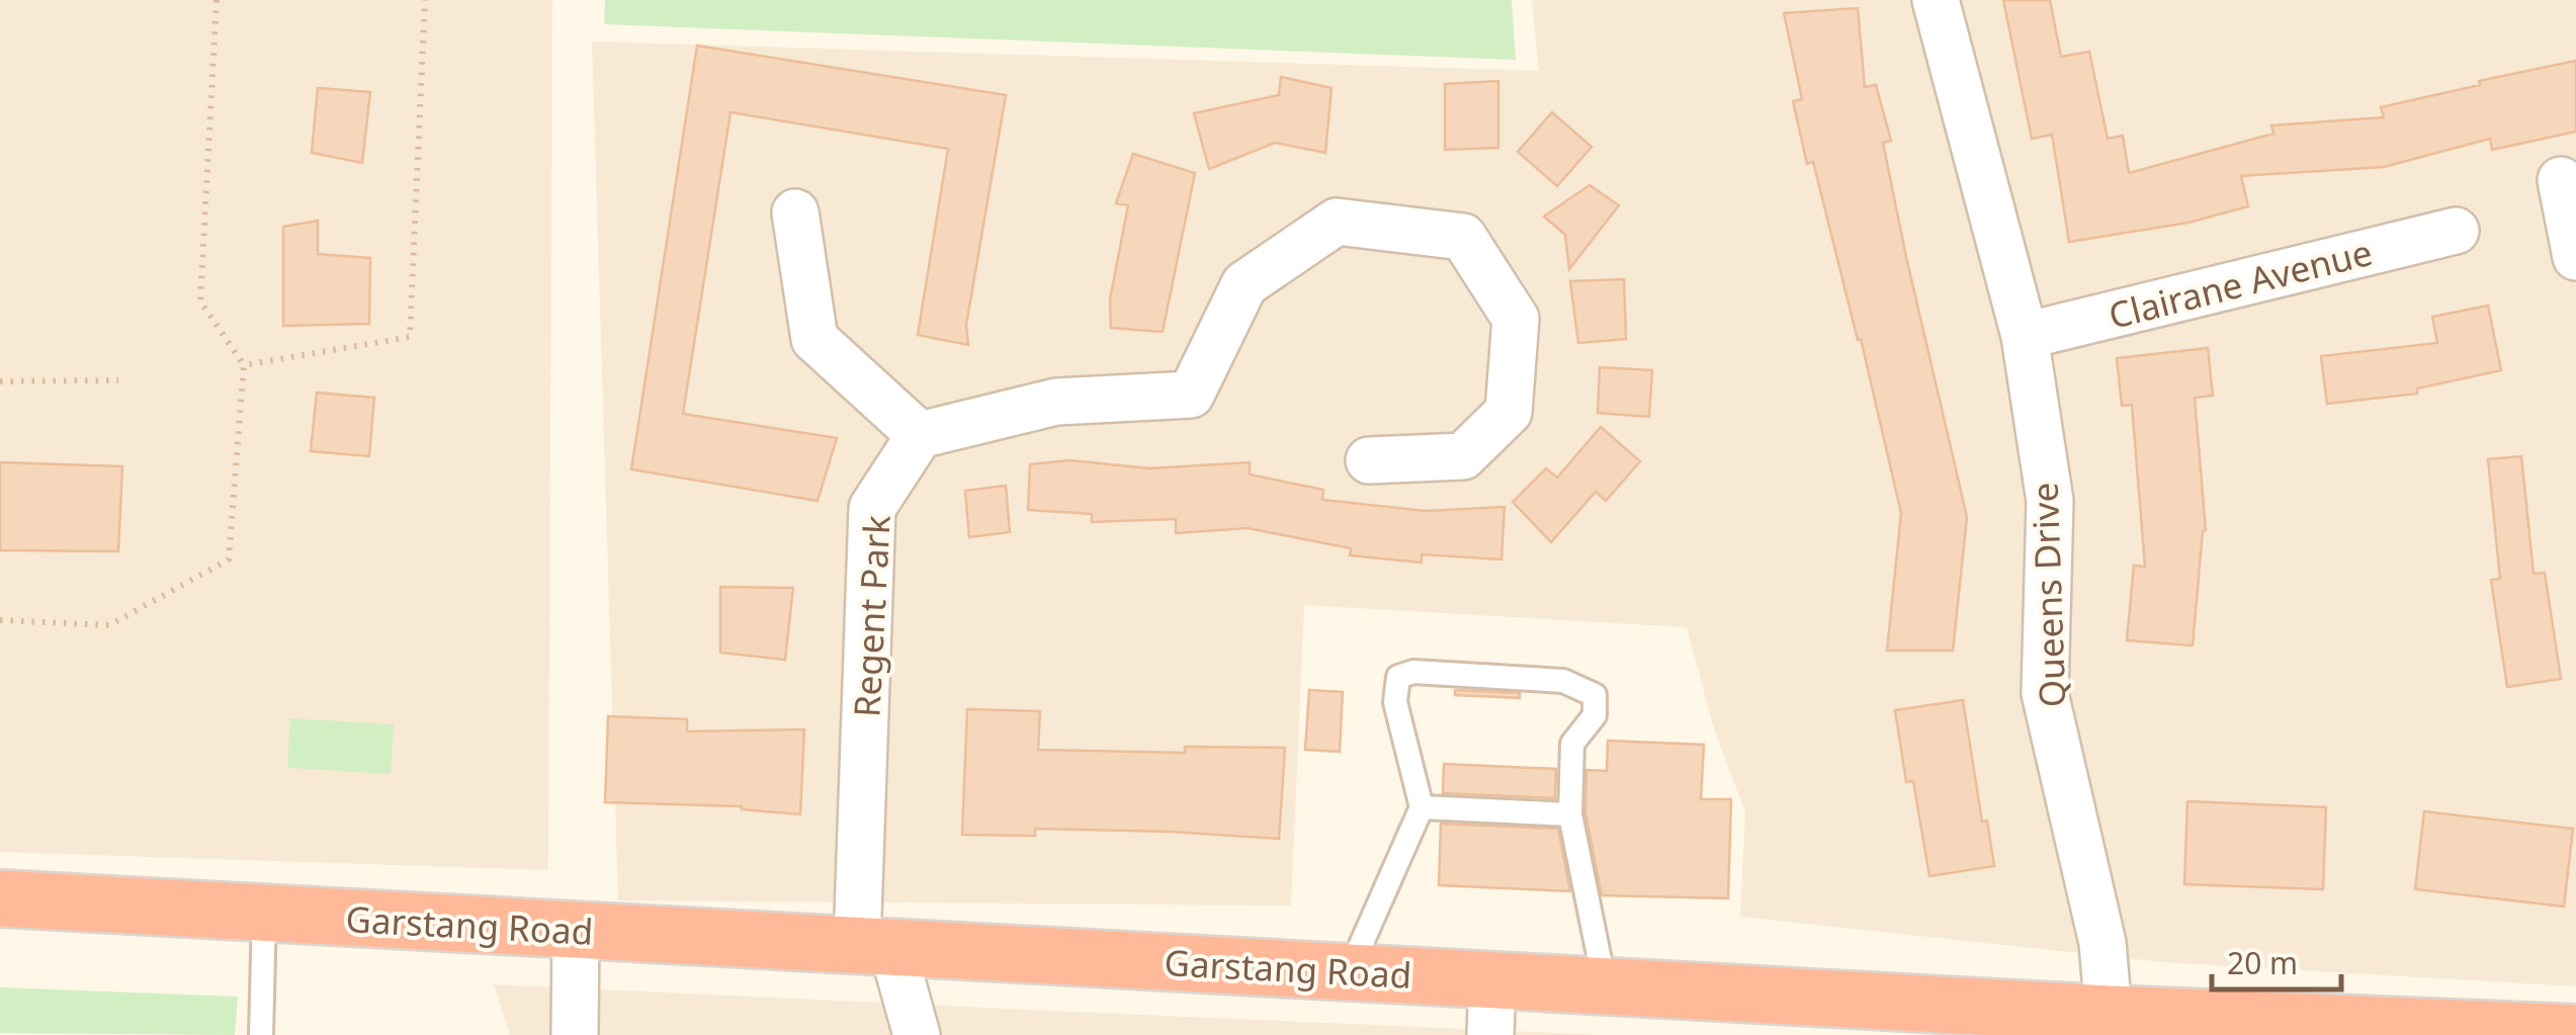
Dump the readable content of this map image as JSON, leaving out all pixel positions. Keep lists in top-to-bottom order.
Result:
{
  "streets": {
    "highway": ["Garstang Road"],
    "street": ["Clairane Avenue", "Queens Drive", "Regent Park"]
  },
  "crossings": [
    ["Clairane Avenue", "Queens Drive"],
    ["Queens Drive", "Garstang Road"],
    ["Regent Park", "Garstang Road"]
  ],
  "scale_bar": "20 m"
}
